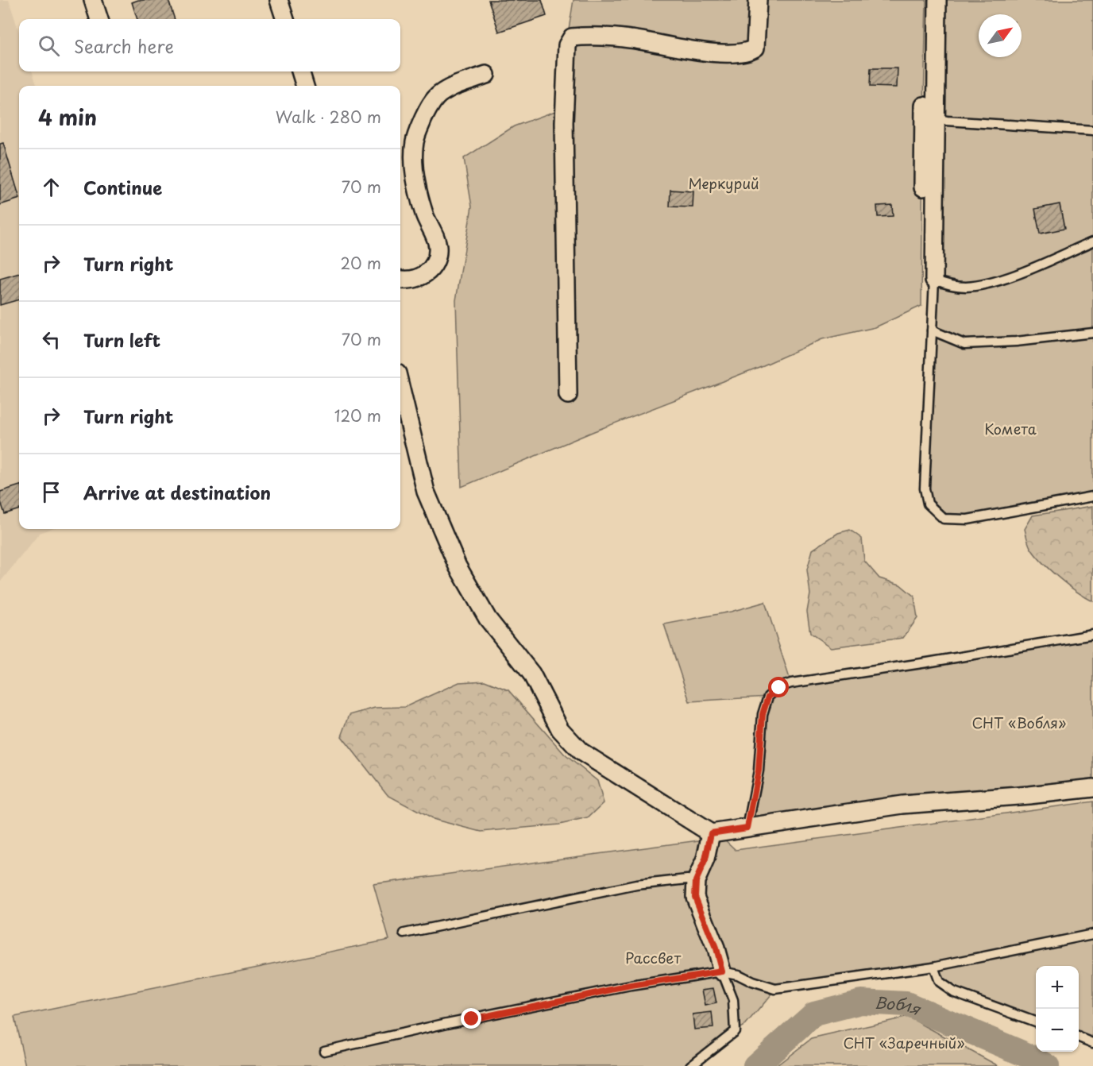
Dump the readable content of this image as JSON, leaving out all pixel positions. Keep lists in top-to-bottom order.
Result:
{
  "water": ["Вобля"],
  "parks": [
    "Меркурий",
    "Комета",
    "СНТ «Вобля»",
    "Рассвет",
    "СНТ «Заречный»"
  ],
  "north": "top right",
  "page": {
    "search": "Search here",
    "heading": ["4 min", "Walk · 280 m"],
    "list": [
      ["Continue", "70 m"],
      ["Turn right", "20 m"],
      ["Turn left", "70 m"],
      ["Turn right", "120 m"],
      "Arrive at destination"
    ],
    "map_buttons": ["+", "−"]
  }
}
